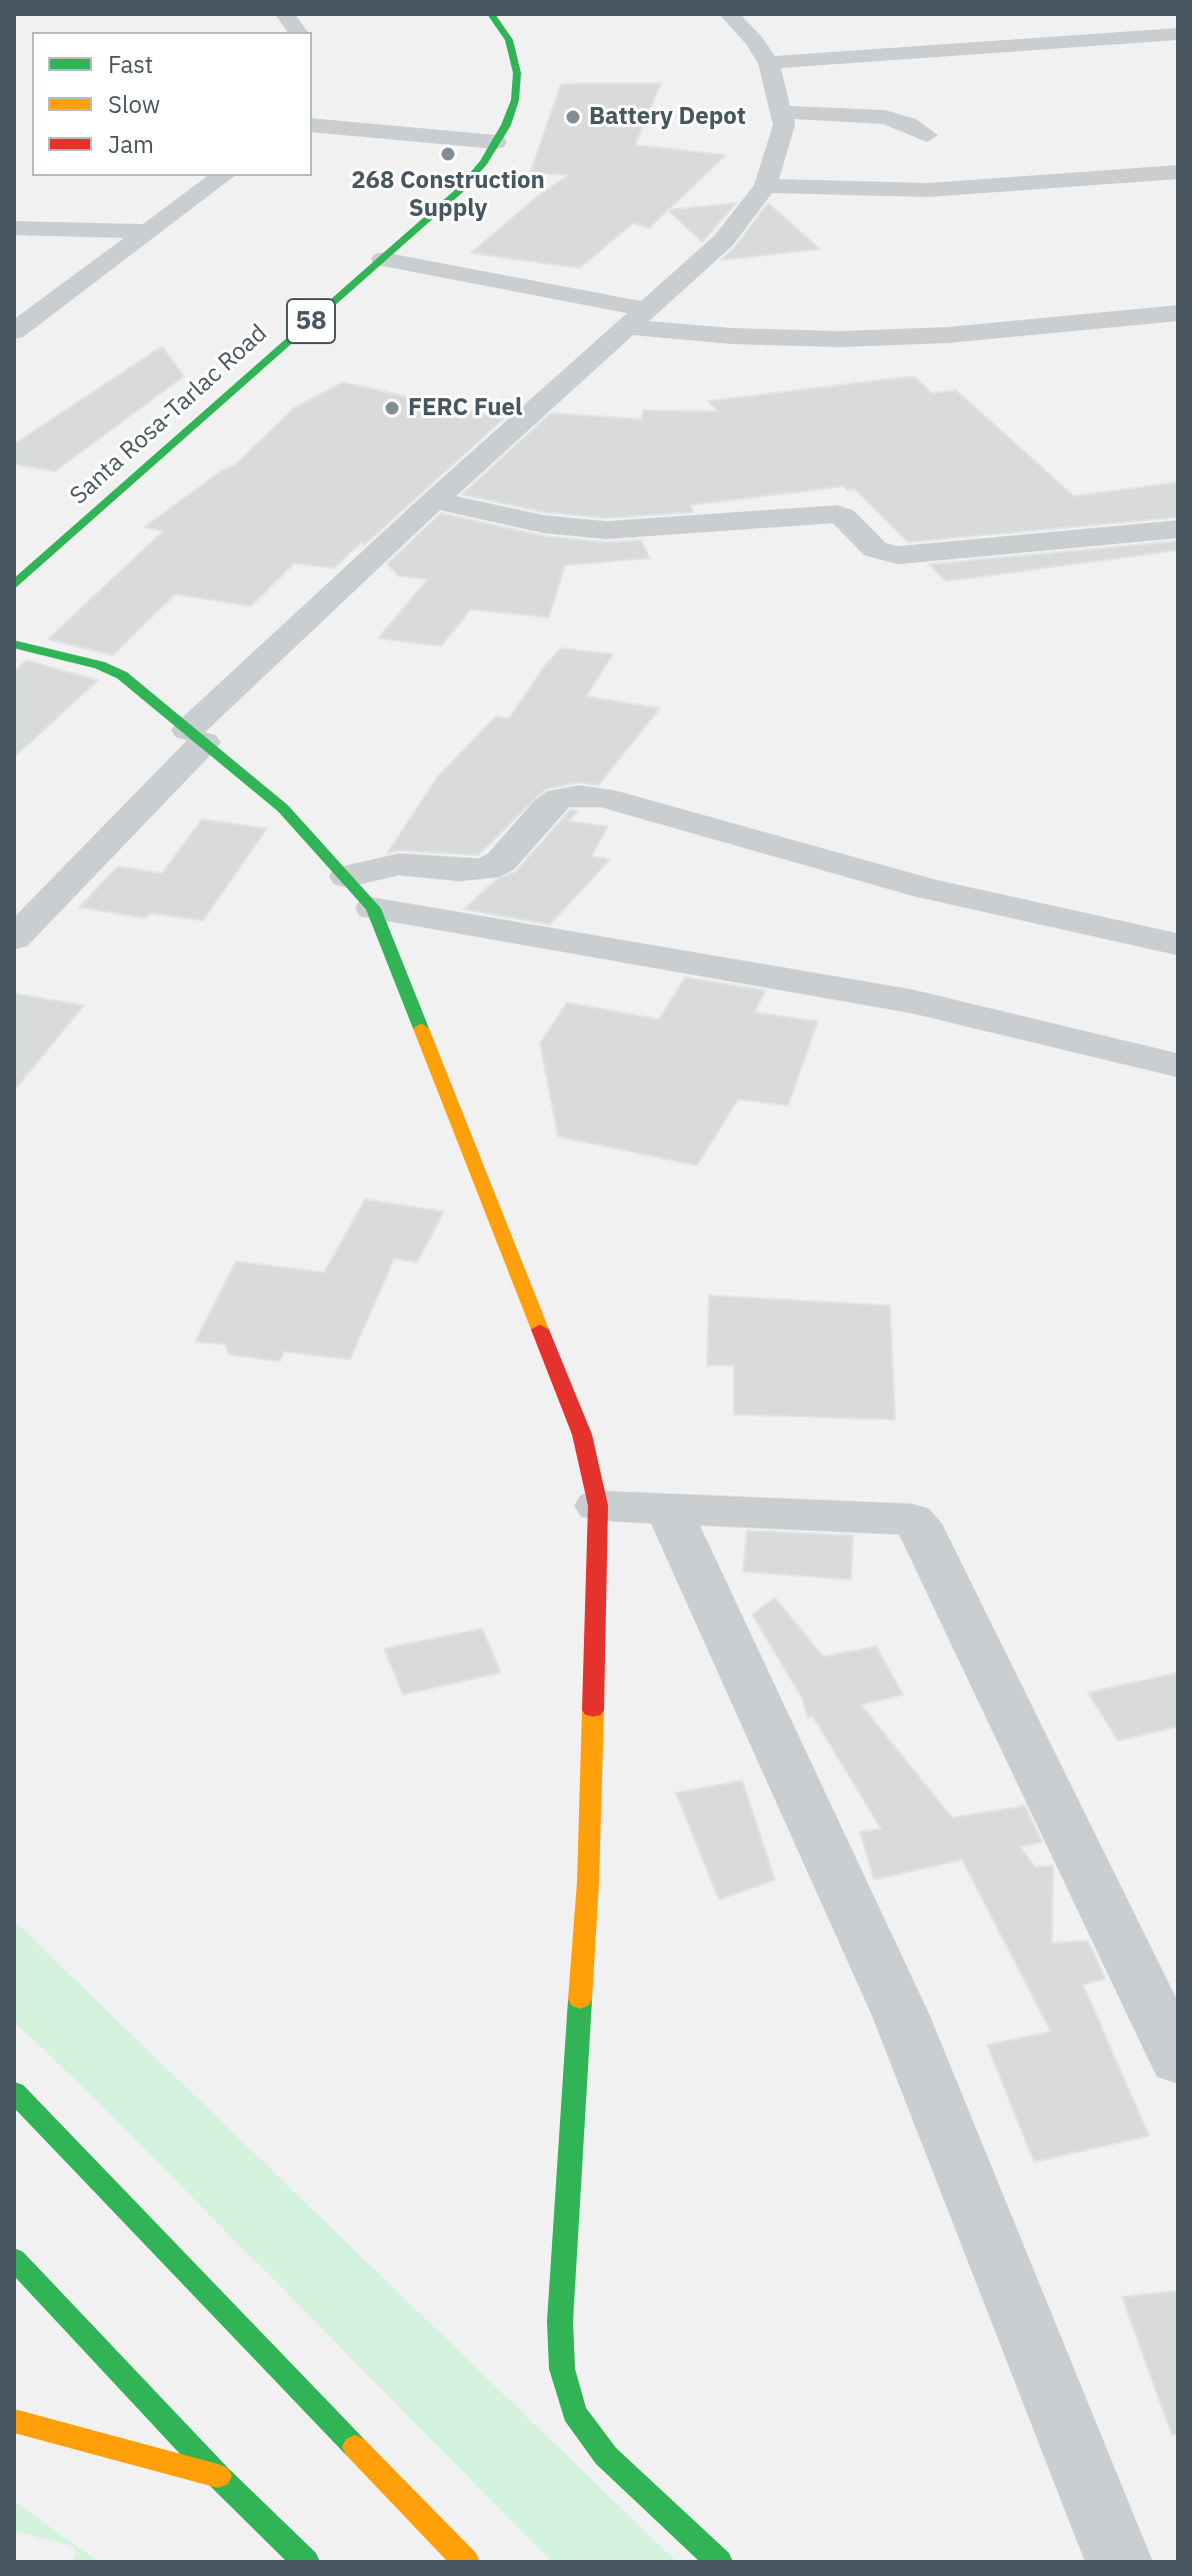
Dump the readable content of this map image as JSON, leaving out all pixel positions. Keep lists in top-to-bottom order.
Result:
{
  "streets": {
    "main road": ["58", "Santa Rosa-Tarlac Road"]
  },
  "places": ["Battery Depot", "268 Construction Supply", "FERC Fuel"],
  "legend": ["Fast", "Slow", "Jam"]
}
